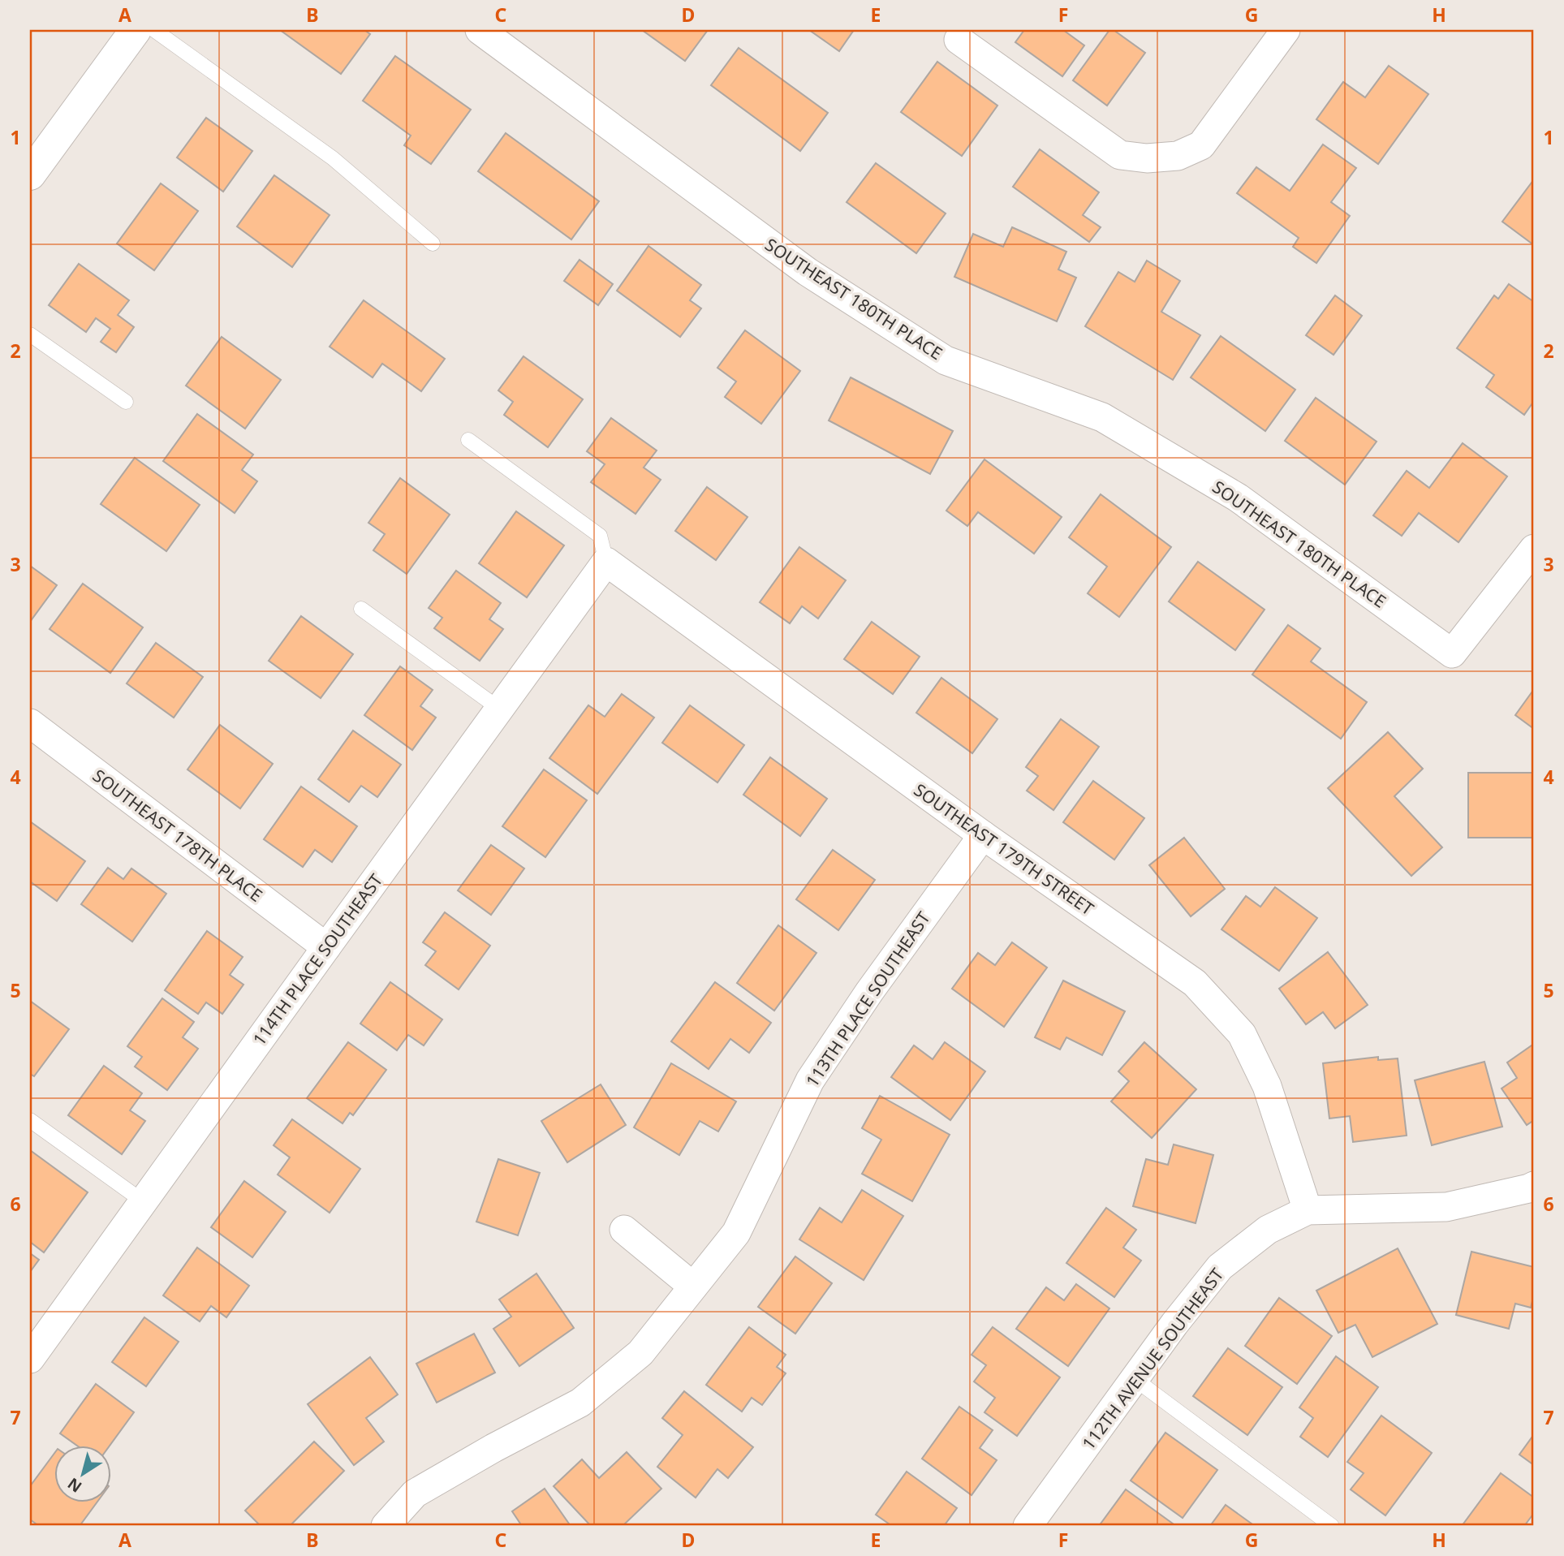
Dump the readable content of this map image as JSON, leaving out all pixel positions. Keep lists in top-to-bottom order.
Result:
{
  "streets": {
    "street": [
      "SOUTHEAST 180TH PLACE",
      "SOUTHEAST 178TH PLACE",
      "SOUTHEAST 179TH STREET",
      "114TH PLACE SOUTHEAST",
      "113TH PLACE SOUTHEAST",
      "112TH AVENUE SOUTHEAST"
    ]
  },
  "crossings": [
    ["SOUTHEAST 178TH PLACE", "114TH PLACE SOUTHEAST"],
    ["SOUTHEAST 179TH STREET", "114TH PLACE SOUTHEAST"],
    ["SOUTHEAST 179TH STREET", "113TH PLACE SOUTHEAST"],
    ["SOUTHEAST 179TH STREET", "112TH AVENUE SOUTHEAST"]
  ],
  "north": "bottom left",
  "grid": {
    "columns": [
      "A",
      "B",
      "C",
      "D",
      "E",
      "F",
      "G",
      "H"
    ],
    "rows": [
      "1",
      "2",
      "3",
      "4",
      "5",
      "6",
      "7"
    ]
  }
}
